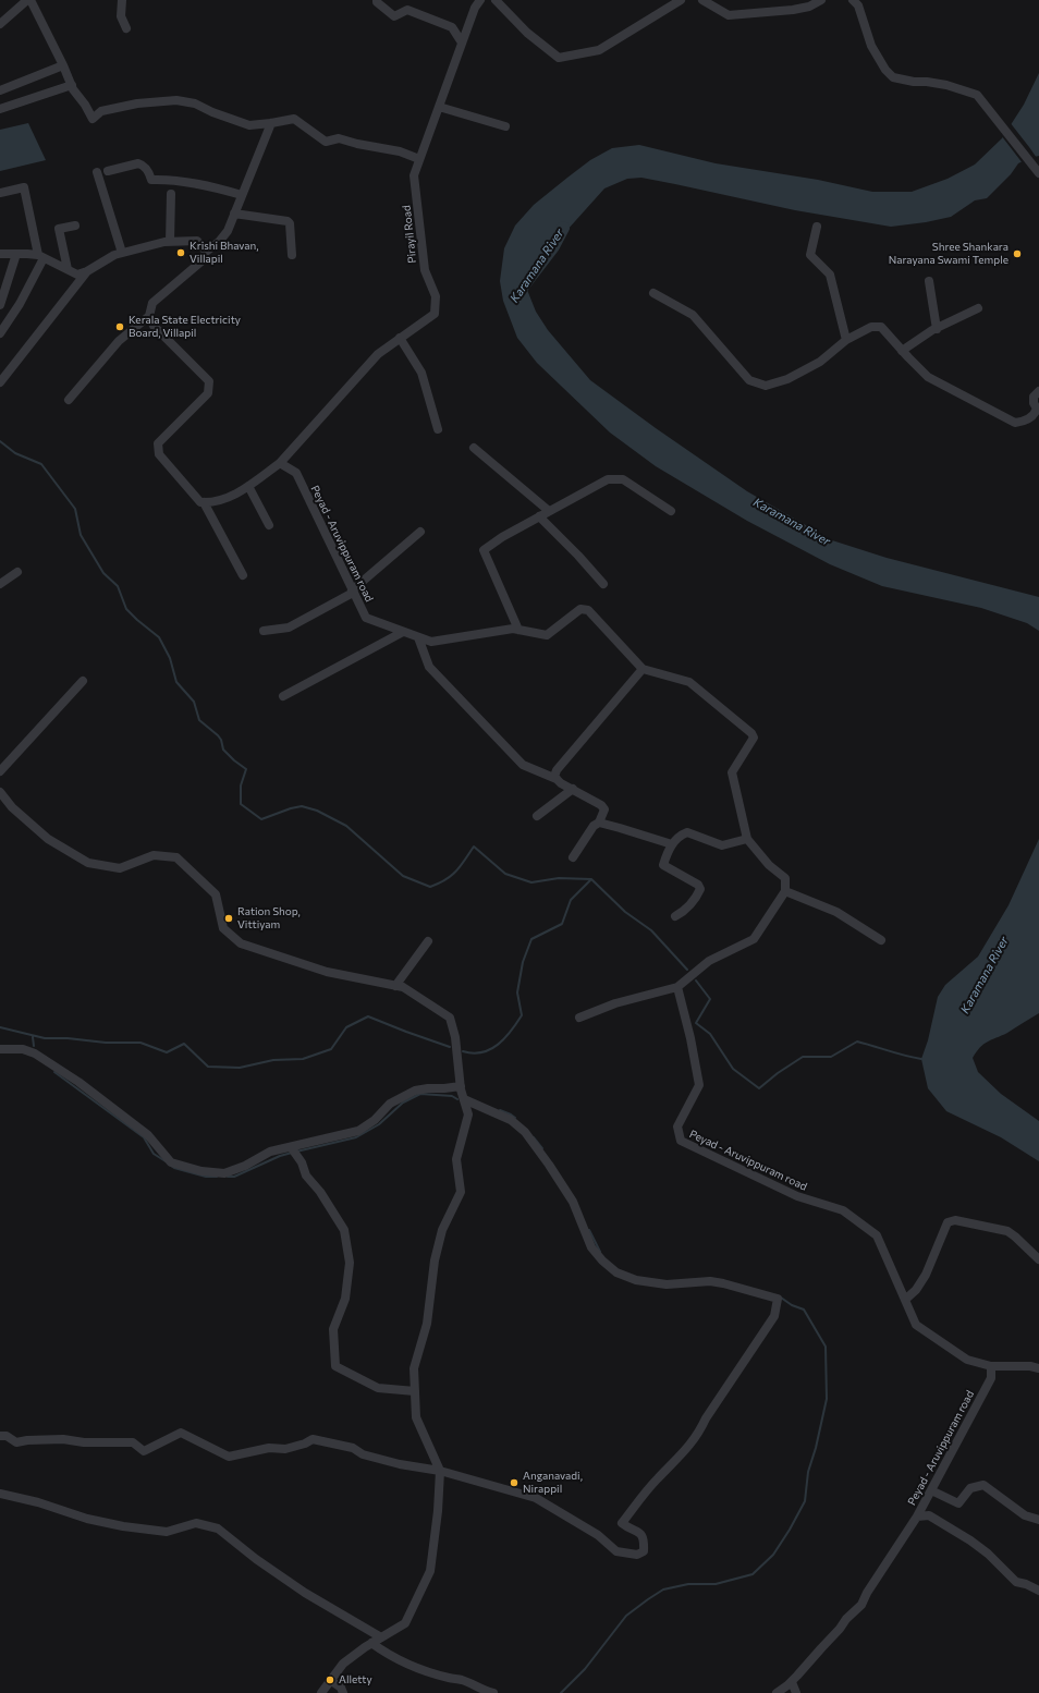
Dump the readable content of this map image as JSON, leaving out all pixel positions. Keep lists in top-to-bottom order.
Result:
{
  "streets": {
    "street": ["Pirayil Road", "Peyad - Aruvippuram road"]
  },
  "crossings": [
    ["Pirayil Road", "Peyad - Aruvippuram road"]
  ],
  "water": ["Karamana River"],
  "places": [
    "Krishi Bhavan, Villapil",
    "Shree Shankara Narayana Swami Temple",
    "Kerala State Electricity Board, Villapil",
    "Ration Shop, Vittiyam",
    "Anganavadi, Nirappil",
    "Alletty"
  ]
}
